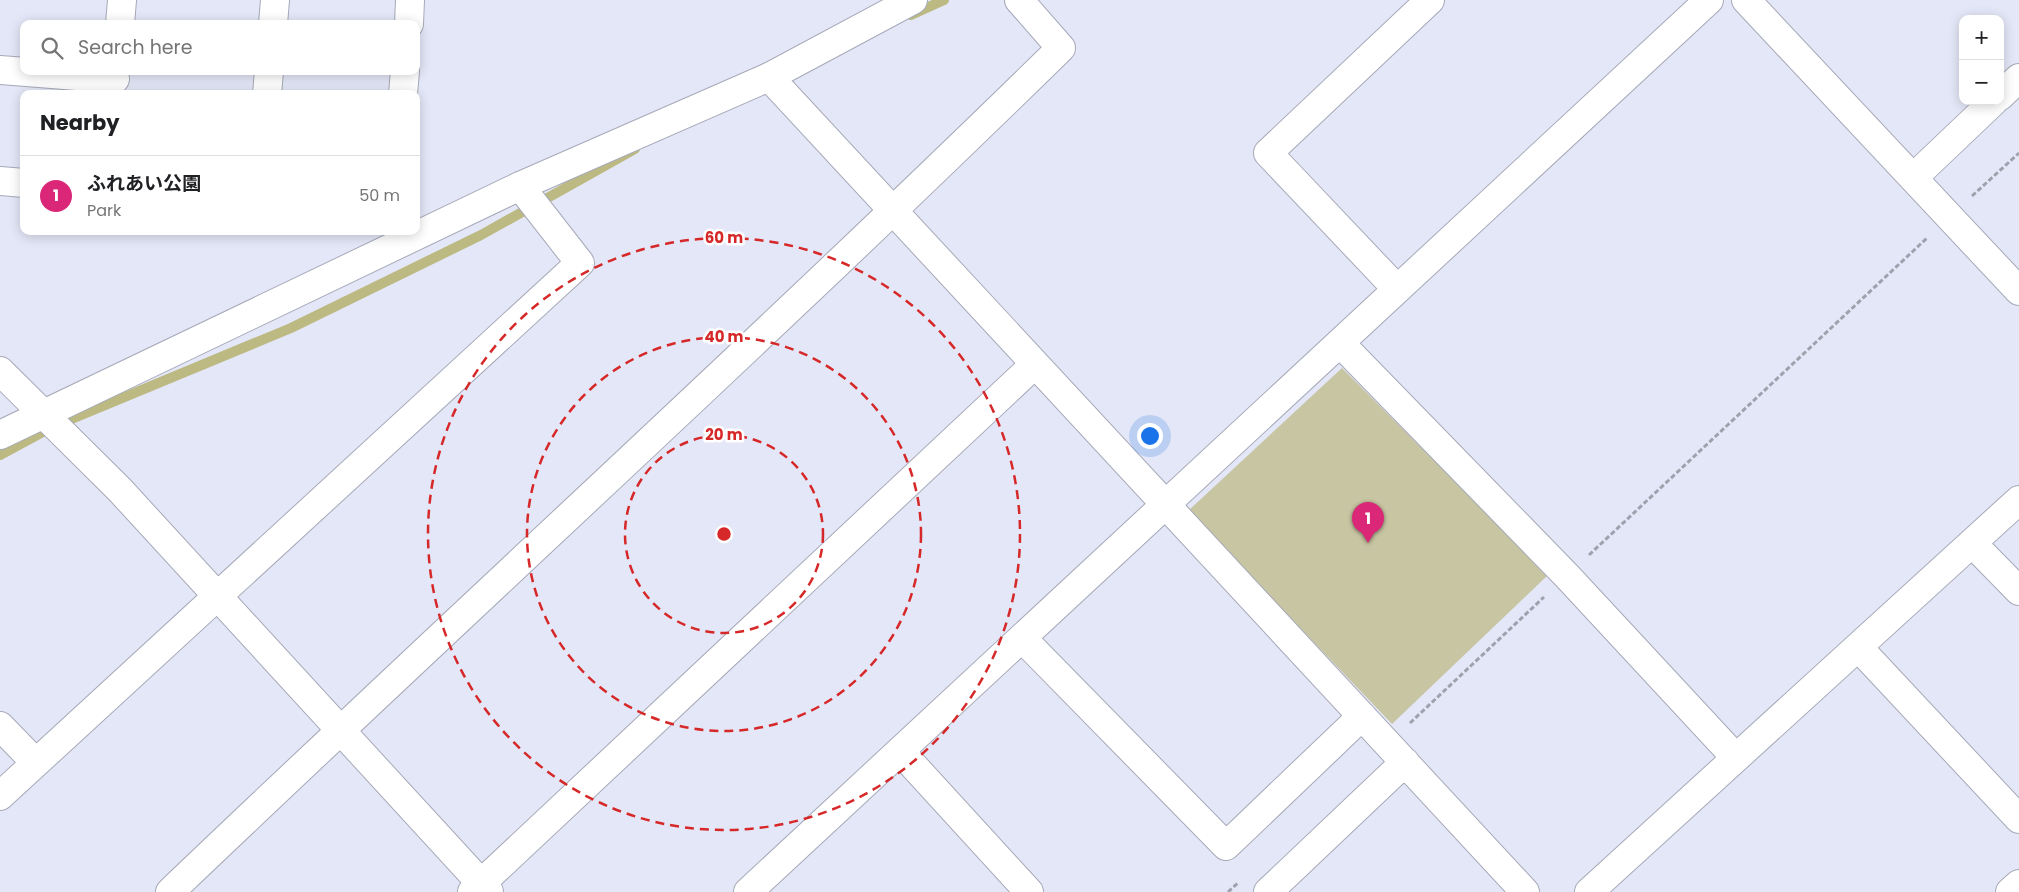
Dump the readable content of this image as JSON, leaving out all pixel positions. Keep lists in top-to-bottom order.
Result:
{
  "page": {
    "map_buttons": ["+", "−"],
    "search": "Search here",
    "heading": "Nearby",
    "list": [
      {
        "mark": "1",
        "name": "ふれあい公園",
        "note": "Park",
        "value": "50 m"
      }
    ],
    "pins": "1"
  },
  "rings": ["60 m", "40 m", "20 m"]
}
